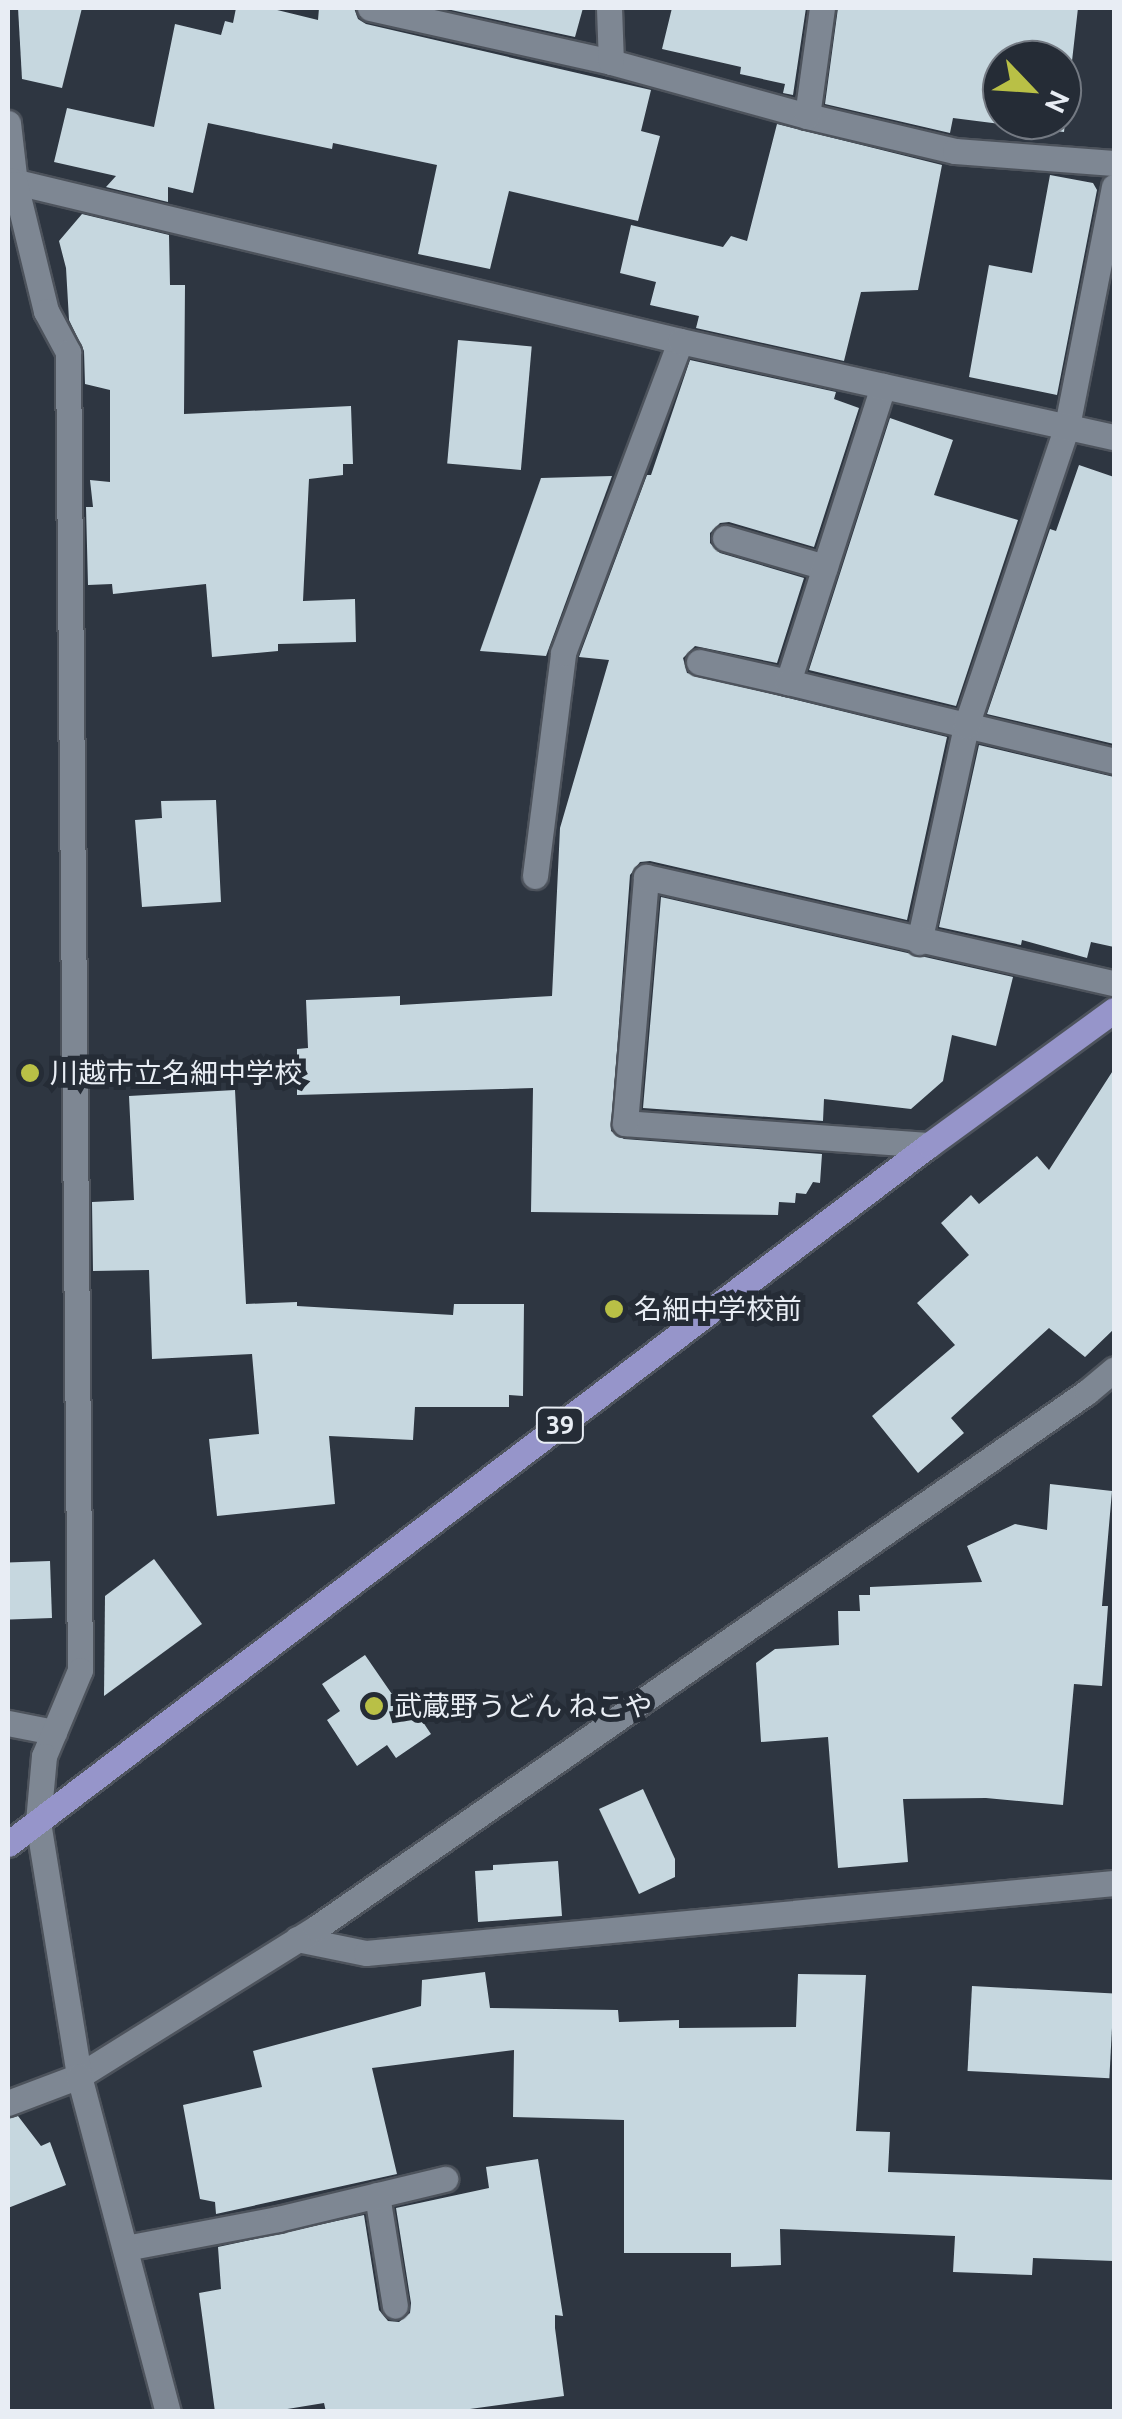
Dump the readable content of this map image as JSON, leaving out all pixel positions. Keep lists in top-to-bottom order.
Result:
{
  "streets": {
    "main road": ["39"]
  },
  "places": ["川越市立名細中学校", "名細中学校前", "武蔵野うどん ねこや"],
  "north": "bottom right"
}
